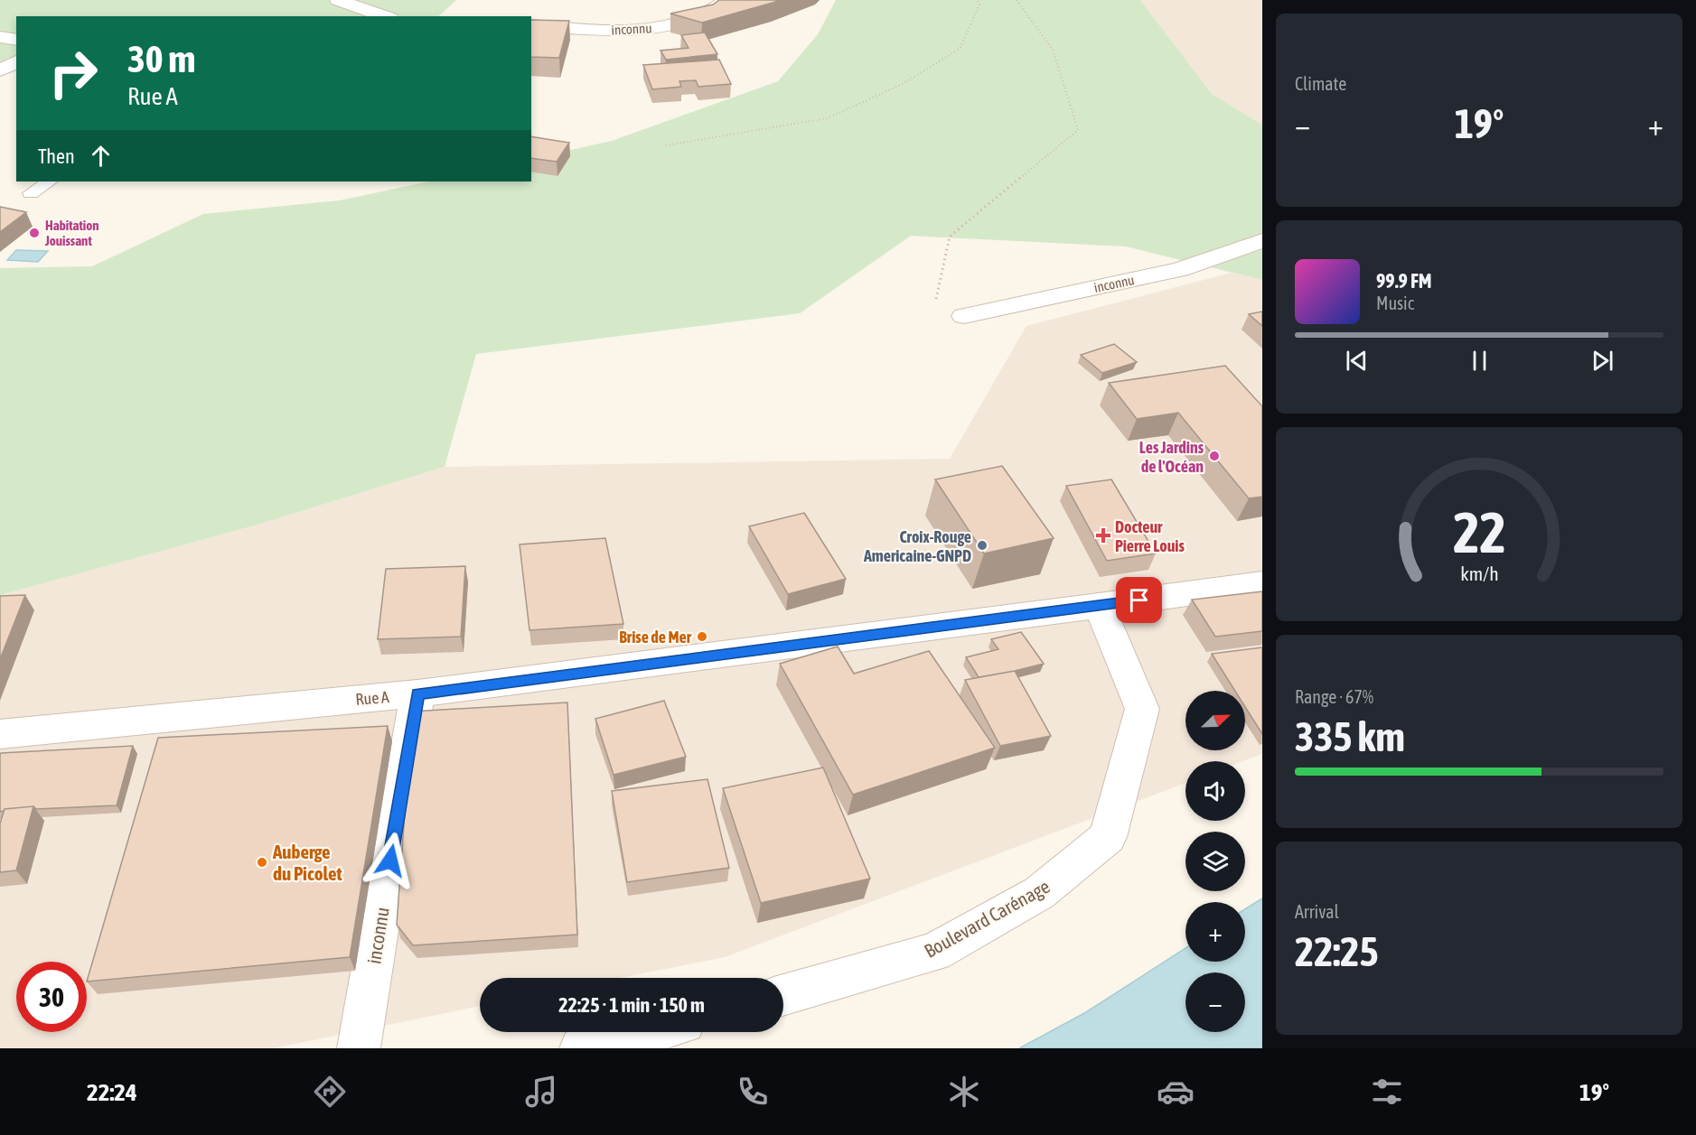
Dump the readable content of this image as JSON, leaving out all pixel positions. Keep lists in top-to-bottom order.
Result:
{
  "streets": {
    "street": ["inconnu", "Rue A", "Boulevard Carénage"]
  },
  "crossings": [
    ["inconnu", "Rue A"],
    ["Rue A", "Boulevard Carénage"]
  ],
  "places": {
    "other": [
      "Habitation Jouissant",
      "Les Jardins de l'Océan",
      "Croix-Rouge Americaine-GNPD",
      "Brise de Mer",
      "Auberge du Picolet"
    ],
    "health": ["Docteur Pierre Louis"]
  },
  "north": "top right",
  "page": {
    "tile": [
      "Climate",
      ["Range · 67%", "335 km"],
      ["Arrival", "22:25"]
    ],
    "turn": ["30 m", "Rue A"],
    "heat": ["−", "19°", "+"],
    "then": "Then",
    "song": ["99.9 FM", "Music"],
    "map_buttons": ["+", "−"],
    "limit": "30",
    "trip": "22:25 · 1 min · 150 m",
    "tabs": ["22:24", "19°"],
    "gauge": ["22", "km/h"]
  }
}
